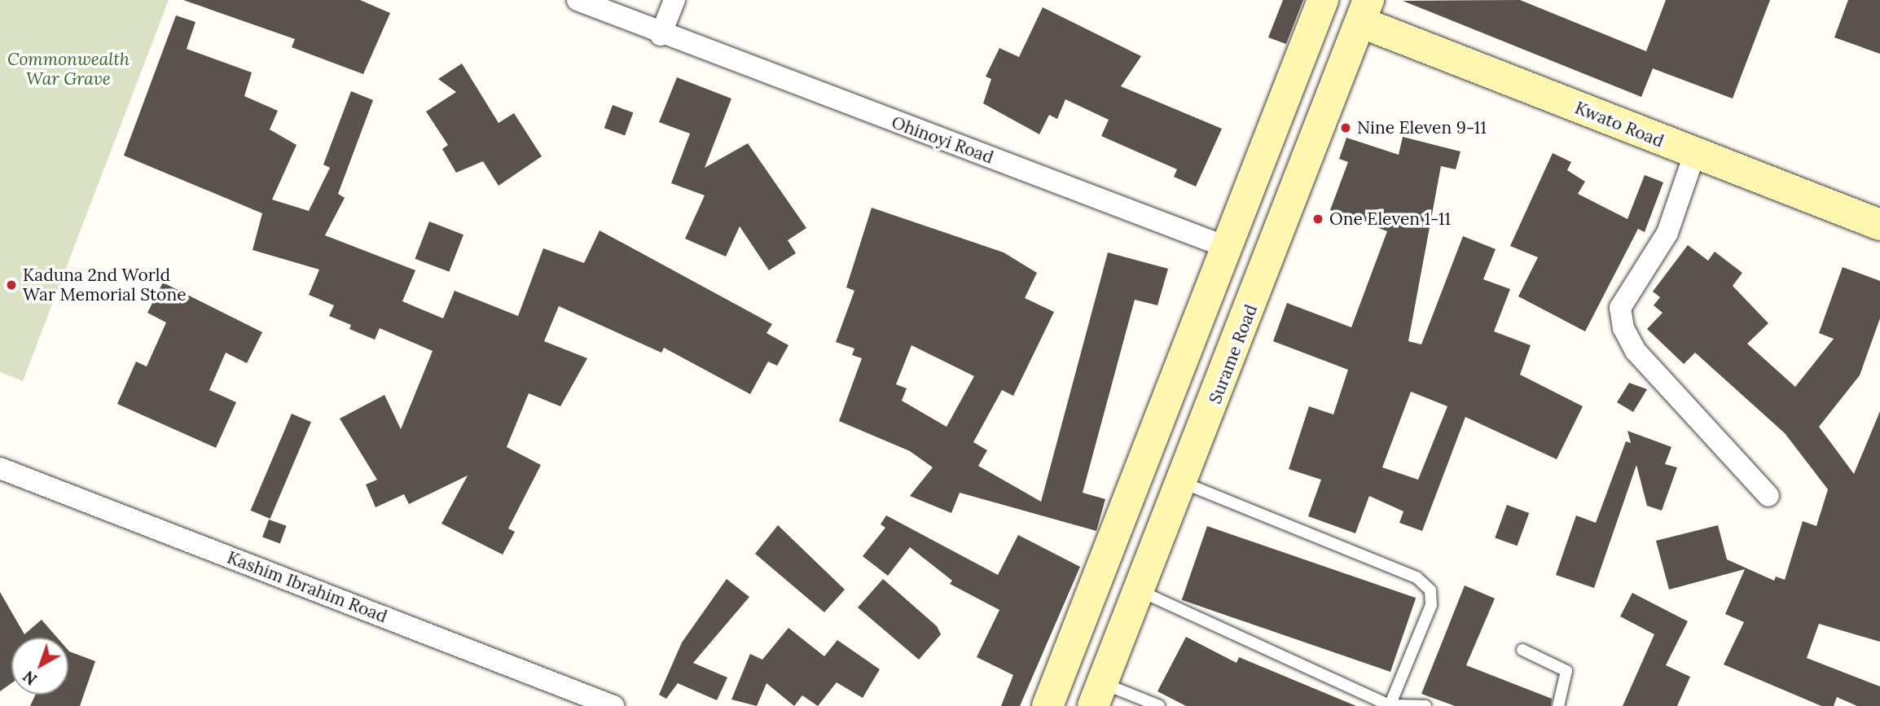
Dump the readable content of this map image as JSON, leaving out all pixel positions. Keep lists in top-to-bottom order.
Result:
{
  "streets": {
    "street": [
      "Kwato Road",
      "Ohinoyi Road",
      "Surame Road",
      "Kashim Ibrahim Road"
    ]
  },
  "crossings": [
    ["Kwato Road", "Surame Road"]
  ],
  "parks": ["Commonwealth War Grave"],
  "places": ["Nine Eleven 9-11", "One Eleven 1-11", "Kaduna 2nd World War Memorial Stone"],
  "north": "bottom left"
}
